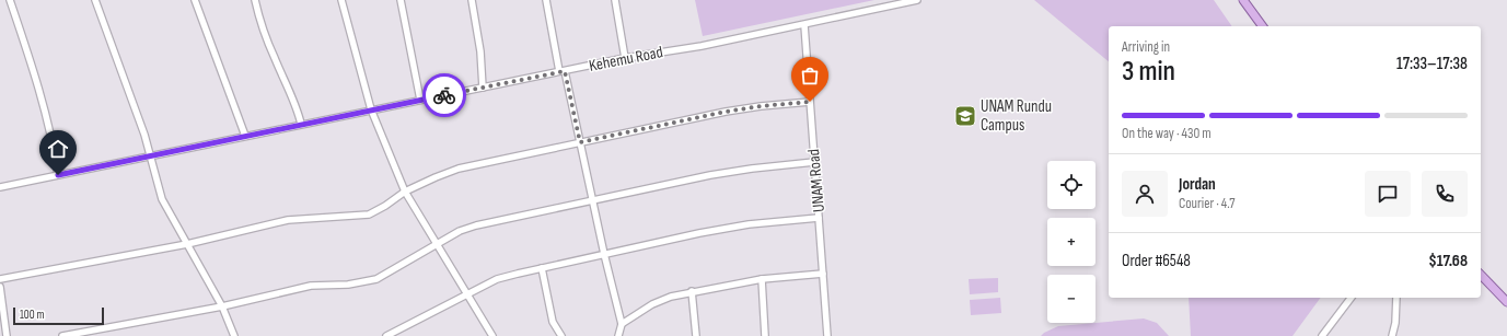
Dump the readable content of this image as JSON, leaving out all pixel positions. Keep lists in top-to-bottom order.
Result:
{
  "streets": {
    "street": ["Kehemu Road", "UNAM Road"]
  },
  "crossings": [
    ["Kehemu Road", "UNAM Road"]
  ],
  "places": {
    "school or university": ["UNAM Rundu Campus"]
  },
  "scale_bar": "100 m",
  "page": {
    "heading": ["3 min", "Arriving in", "17:33–17:38"],
    "panel": [
      "Jordan",
      "Courier · 4.7",
      "Order #6548",
      "$17.68"
    ],
    "bar": "On the way · 430 m",
    "map_buttons": ["+", "−"],
    "scale": "100 m"
  }
}
